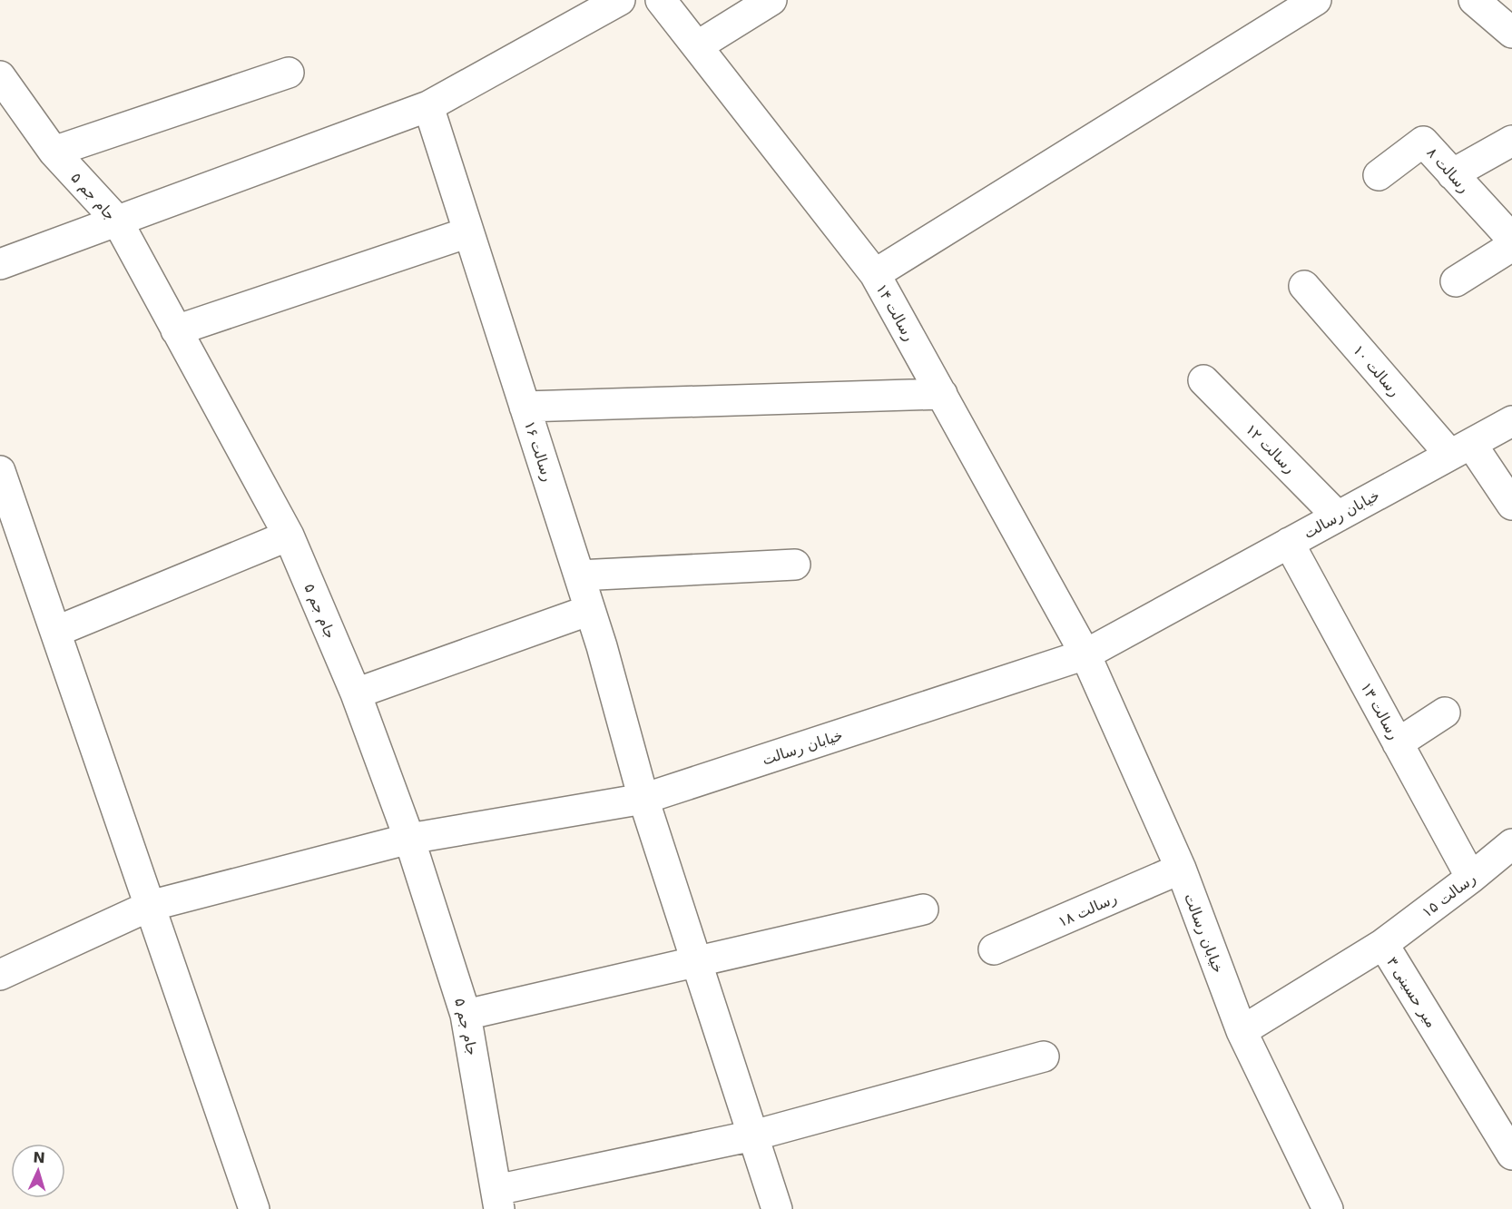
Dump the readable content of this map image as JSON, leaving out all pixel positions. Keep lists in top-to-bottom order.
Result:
{
  "streets": {
    "street": [
      "رسالت ۸",
      "جام جم ۵",
      "رسالت ۱۴",
      "رسالت ۱۰",
      "رسالت ۱۲",
      "رسالت ۱۶",
      "خیابان رسالت",
      "رسالت ۱۳",
      "رسالت ۱۵",
      "رسالت ۱۸",
      "میر حسینی ۳"
    ]
  },
  "crossings": [
    ["جام جم ۵", "خیابان رسالت"],
    ["رسالت ۱۴", "خیابان رسالت"],
    ["رسالت ۱۰", "خیابان رسالت"],
    ["رسالت ۱۲", "خیابان رسالت"],
    ["رسالت ۱۶", "خیابان رسالت"],
    ["خیابان رسالت", "رسالت ۱۳"],
    ["خیابان رسالت", "رسالت ۱۸"],
    ["خیابان رسالت", "میر حسینی ۳"],
    ["رسالت ۱۳", "رسالت ۱۵"],
    ["رسالت ۱۵", "میر حسینی ۳"]
  ],
  "north": "top"
}
